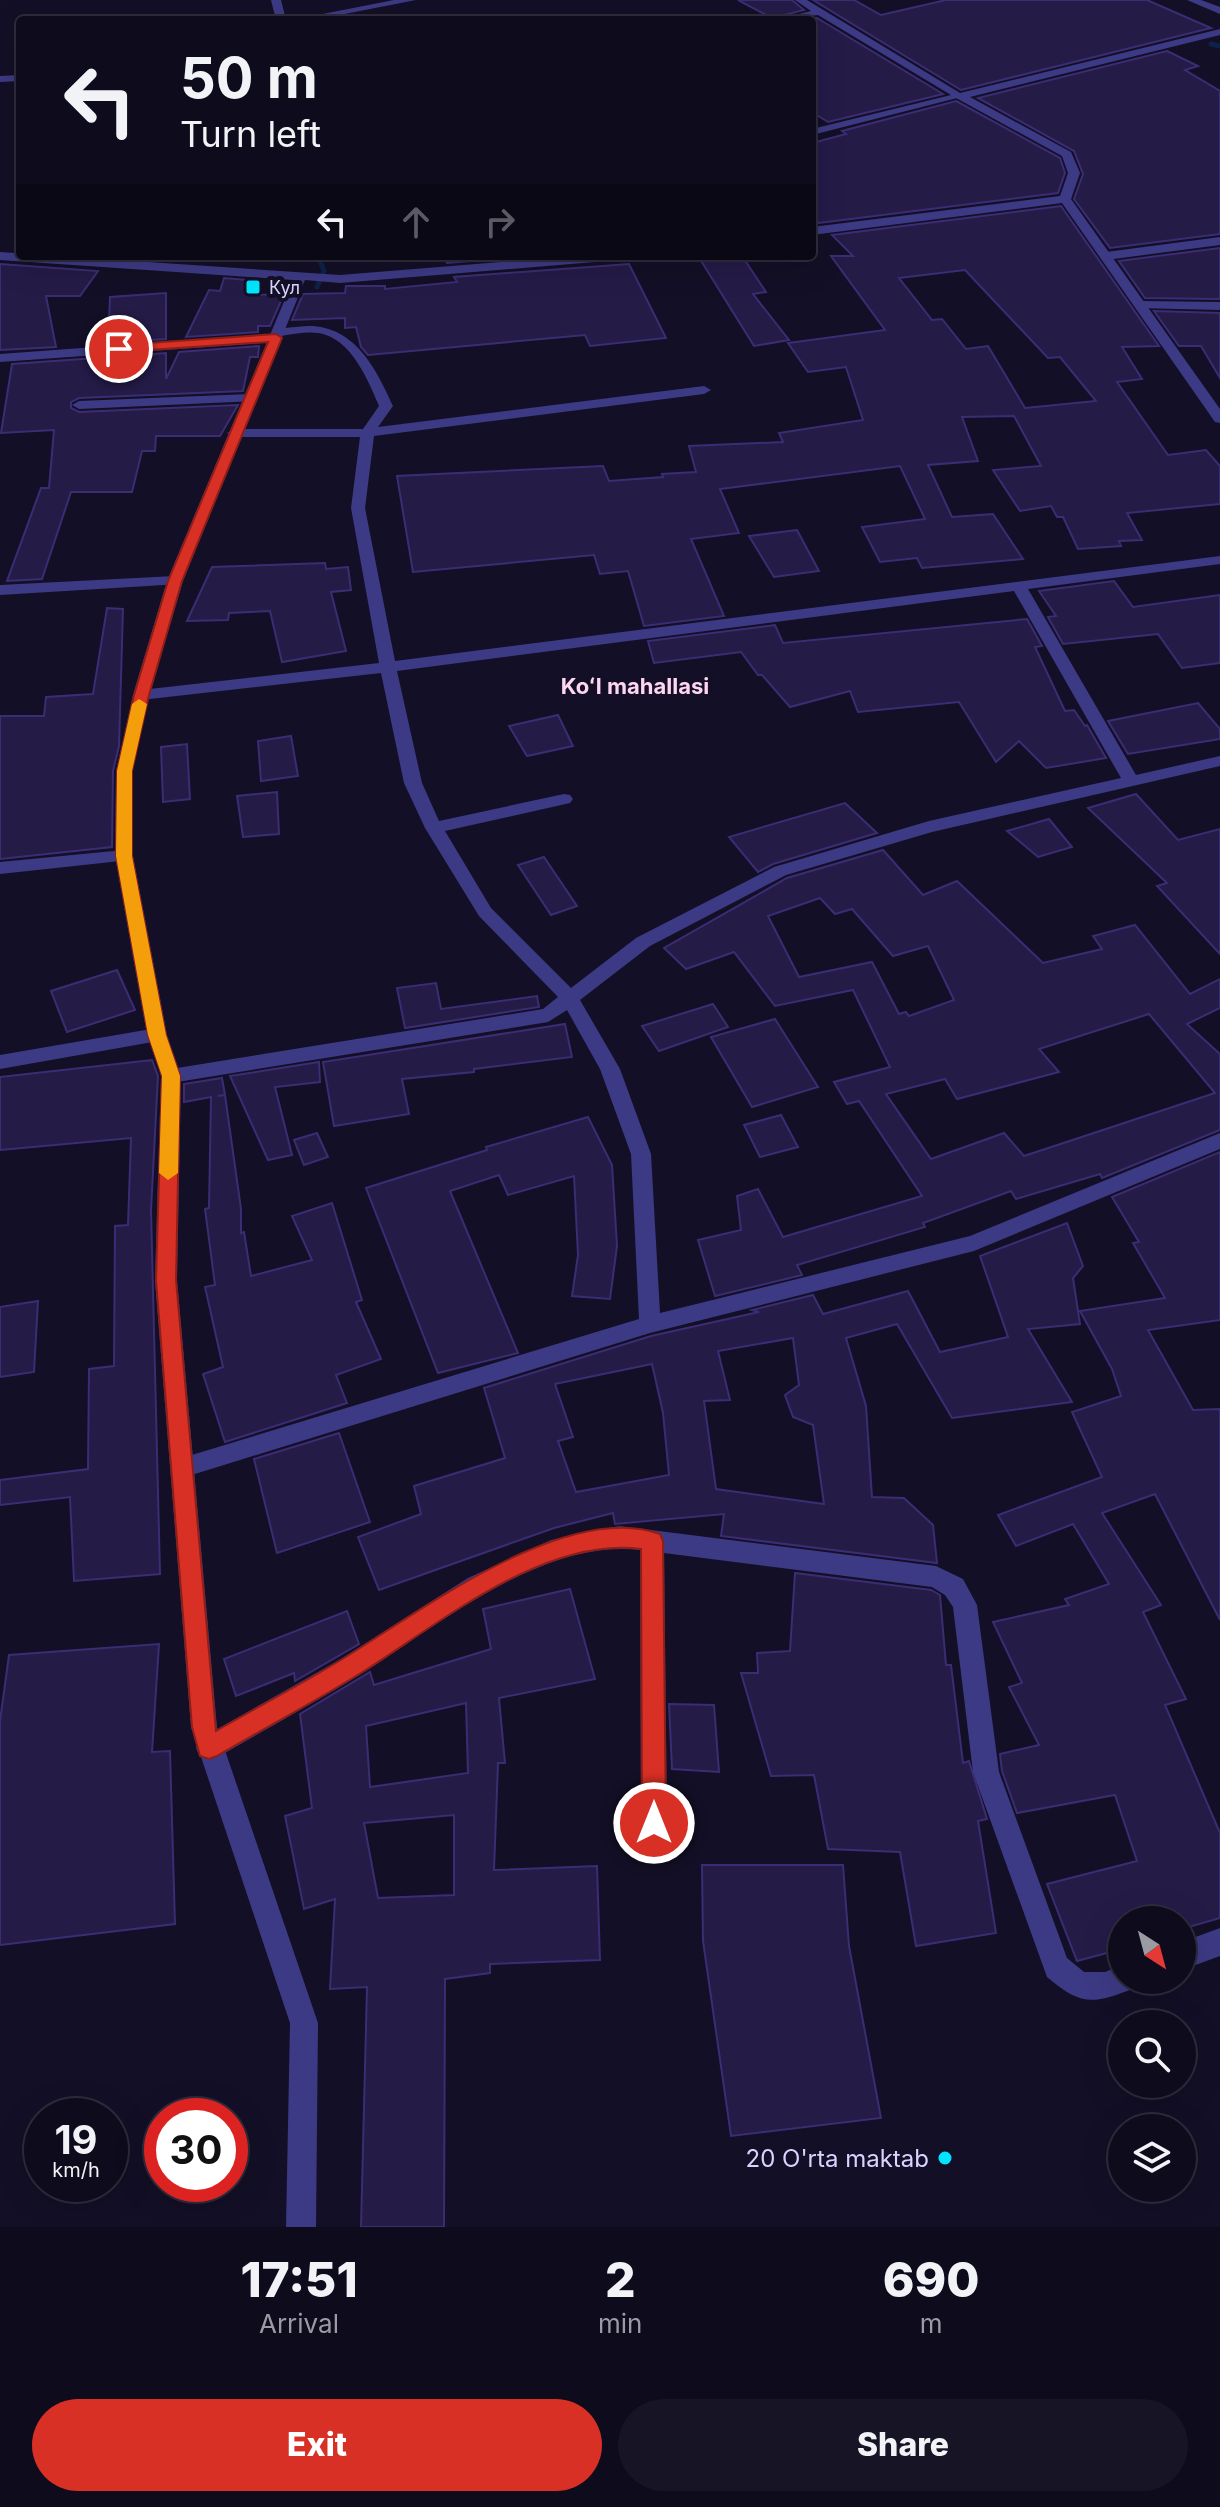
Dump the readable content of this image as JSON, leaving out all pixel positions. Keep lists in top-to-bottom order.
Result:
{
  "districts": ["Koʻl mahallasi"],
  "places": {
    "transit": ["Кул"],
    "other": ["20 O'rta maktab"]
  },
  "north": "bottom right",
  "page": {
    "turn": ["50 m", "Turn left"],
    "speed": "19 km/h",
    "limit": "30",
    "eta": [
      "17:51",
      "Arrival",
      "2",
      "min",
      "690",
      "m"
    ],
    "buttons": ["Exit", "Share"]
  }
}
